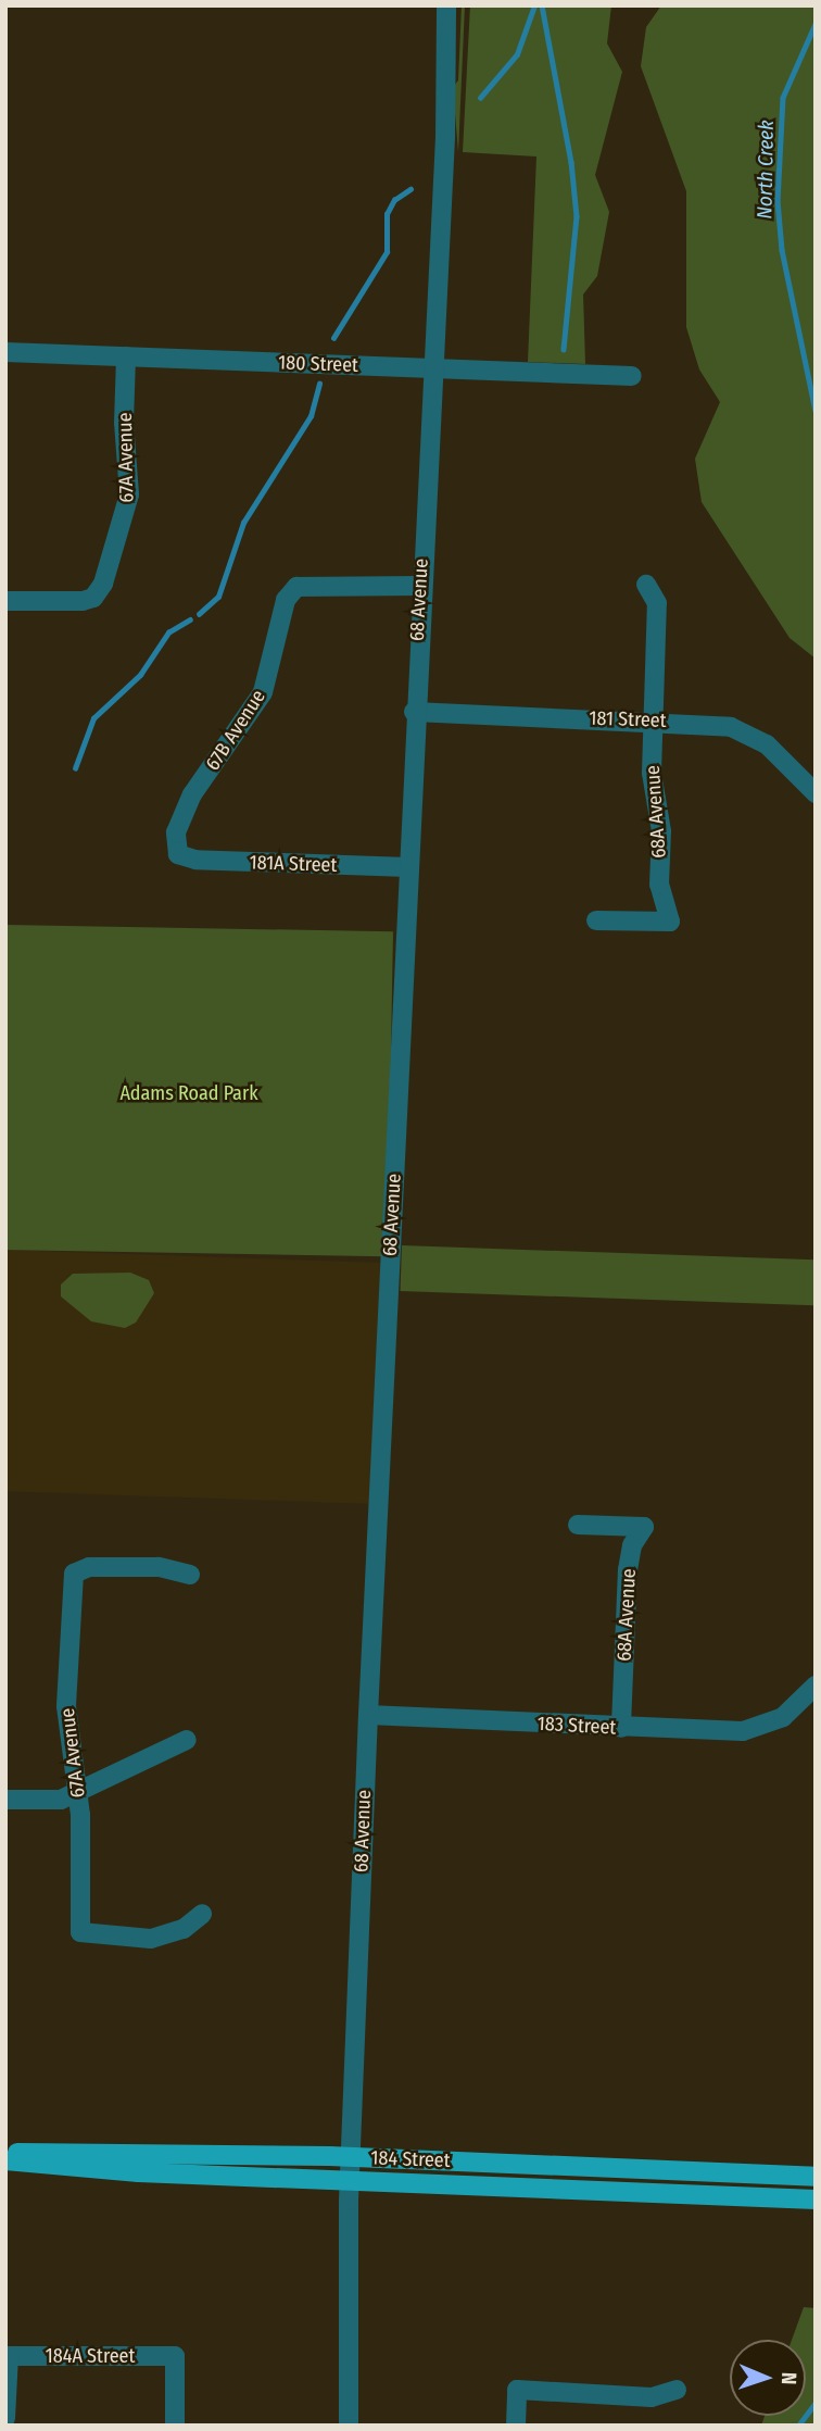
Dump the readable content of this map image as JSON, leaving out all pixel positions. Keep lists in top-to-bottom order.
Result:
{
  "streets": {
    "main road": ["184 Street"],
    "street": [
      "180 Street",
      "67A Avenue",
      "68 Avenue",
      "181 Street",
      "67B Avenue",
      "68A Avenue",
      "181A Street",
      "183 Street",
      "184A Street"
    ]
  },
  "crossings": [
    ["180 Street", "67A Avenue"],
    ["180 Street", "68 Avenue"],
    ["68 Avenue", "181 Street"],
    ["68 Avenue", "67B Avenue"],
    ["68 Avenue", "181A Street"],
    ["68 Avenue", "183 Street"],
    ["68 Avenue", "184 Street"],
    ["181 Street", "68A Avenue"],
    ["67B Avenue", "181A Street"],
    ["68A Avenue", "183 Street"]
  ],
  "water": ["North Creek"],
  "parks": ["Adams Road Park"],
  "north": "right"
}
